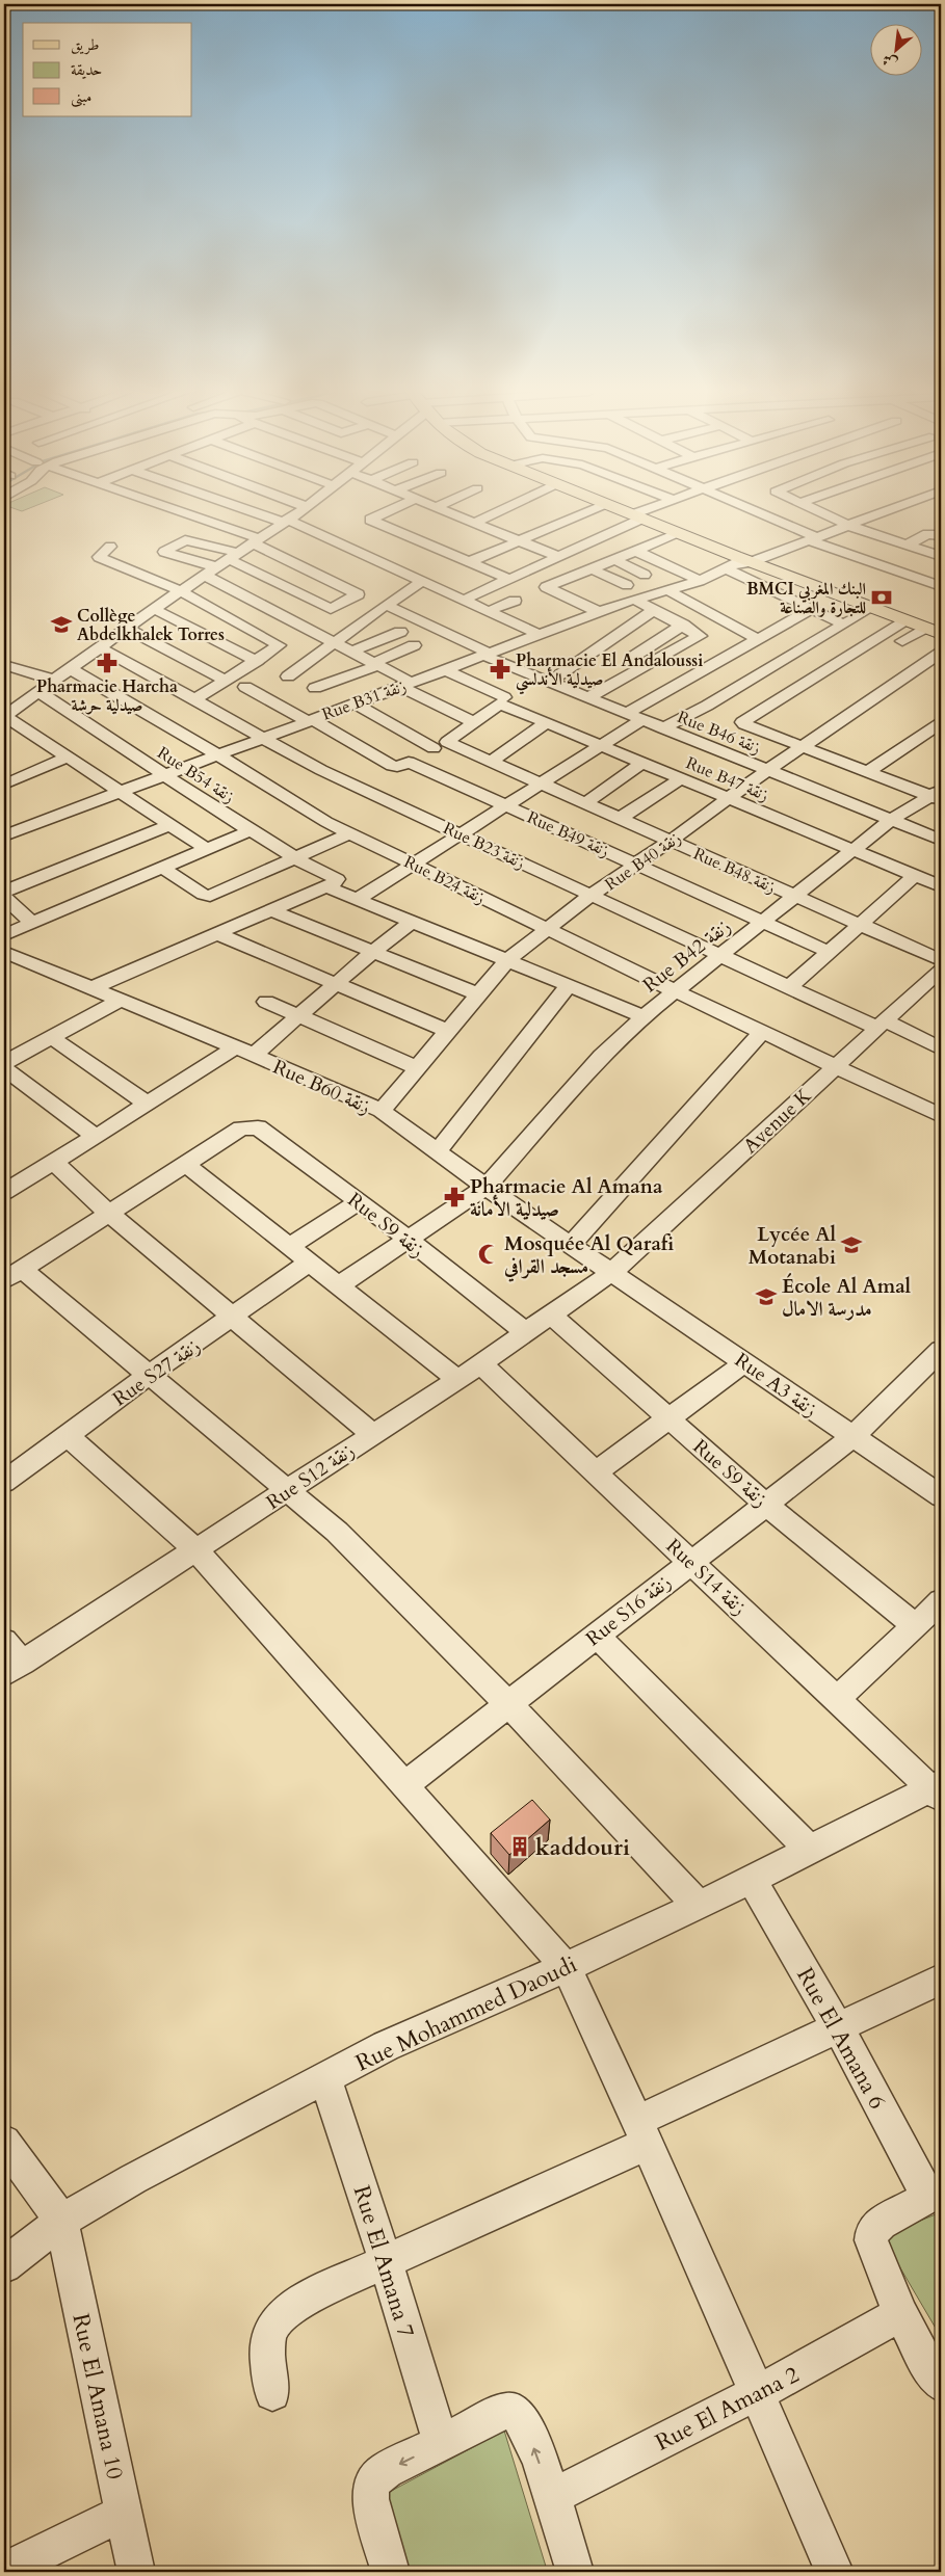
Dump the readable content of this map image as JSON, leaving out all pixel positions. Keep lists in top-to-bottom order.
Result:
{
  "streets": {
    "street": [
      "Rue B31 زنقة",
      "Rue B46 زنقة",
      "Rue B54 زنقة",
      "Rue B47 زنقة",
      "Rue B49 زنقة",
      "Rue B23 زنقة",
      "Rue B40 زنقة",
      "Rue B48 زنقة",
      "Rue B24 زنقة",
      "Rue B42 زنقة",
      "Rue B60 زنقة",
      "Avenue K",
      "Rue S9 زنقة",
      "Rue S27 زنقة",
      "Rue A3 زنقة",
      "Rue S12 زنقة",
      "Rue S14 زنقة",
      "Rue S16 زنقة",
      "Rue Mohammed Daoudi",
      "Rue El Amana 6",
      "Rue El Amana 7",
      "Rue El Amana 10",
      "Rue El Amana 2"
    ]
  },
  "crossings": [
    ["Rue B31 زنقة", "Rue B46 زنقة"],
    ["Rue B31 زنقة", "Rue B54 زنقة"],
    ["Rue B31 زنقة", "Rue B47 زنقة"],
    ["Rue B31 زنقة", "Rue B49 زنقة"],
    ["Rue B31 زنقة", "Rue B23 زنقة"],
    ["Rue B31 زنقة", "Rue B24 زنقة"],
    ["Rue B46 زنقة", "Rue B40 زنقة"],
    ["Rue B46 زنقة", "Rue B42 زنقة"],
    ["Rue B47 زنقة", "Rue B40 زنقة"],
    ["Rue B47 زنقة", "Rue B48 زنقة"],
    ["Rue B47 زنقة", "Rue B42 زنقة"],
    ["Rue B49 زنقة", "Rue B40 زنقة"],
    ["Rue B49 زنقة", "Rue B42 زنقة"],
    ["Rue B23 زنقة", "Rue B40 زنقة"],
    ["Rue B23 زنقة", "Rue B42 زنقة"],
    ["Rue B23 زنقة", "Avenue K"],
    ["Rue B40 زنقة", "Rue B48 زنقة"],
    ["Rue B40 زنقة", "Rue B24 زنقة"],
    ["Rue B40 زنقة", "Rue B60 زنقة"],
    ["Rue B48 زنقة", "Rue B42 زنقة"],
    ["Rue B24 زنقة", "Rue B42 زنقة"],
    ["Rue B24 زنقة", "Avenue K"],
    ["Rue B42 زنقة", "Rue B60 زنقة"],
    ["Rue B42 زنقة", "Rue S9 زنقة"],
    ["Rue B60 زنقة", "Avenue K"],
    ["Rue B60 زنقة", "Rue A3 زنقة"],
    ["Rue B60 زنقة", "Rue S12 زنقة"],
    ["Avenue K", "Rue A3 زنقة"],
    ["Avenue K", "Rue S12 زنقة"],
    ["Rue S9 زنقة", "Rue S12 زنقة"],
    ["Rue S9 زنقة", "Rue S16 زنقة"],
    ["Rue A3 زنقة", "Rue S12 زنقة"],
    ["Rue A3 زنقة", "Rue S16 زنقة"],
    ["Rue S12 زنقة", "Rue S14 زنقة"],
    ["Rue S14 زنقة", "Rue S16 زنقة"],
    ["Rue S14 زنقة", "Rue Mohammed Daoudi"],
    ["Rue Mohammed Daoudi", "Rue El Amana 6"],
    ["Rue Mohammed Daoudi", "Rue El Amana 7"],
    ["Rue Mohammed Daoudi", "Rue El Amana 10"]
  ],
  "places": {
    "bank": ["BMCI البنك المغربي للتجارة والصناعة"],
    "school or university": ["Collège Abdelkhalek Torres", "Lycée Al Motanabi", "École Al Amal مدرسة الامال"],
    "pharmacy": ["Pharmacie Harcha صيدلية حرشة", "Pharmacie El Andaloussi صيدلية الأندلسي", "Pharmacie Al Amana صيدلية الأمانة"],
    "mosque": ["Mosquée Al Qarafi مسجد القرافي"],
    "building": ["kaddouri"]
  },
  "legend": ["طريق", "حديقة", "مبنى"],
  "north": "bottom left"
}
